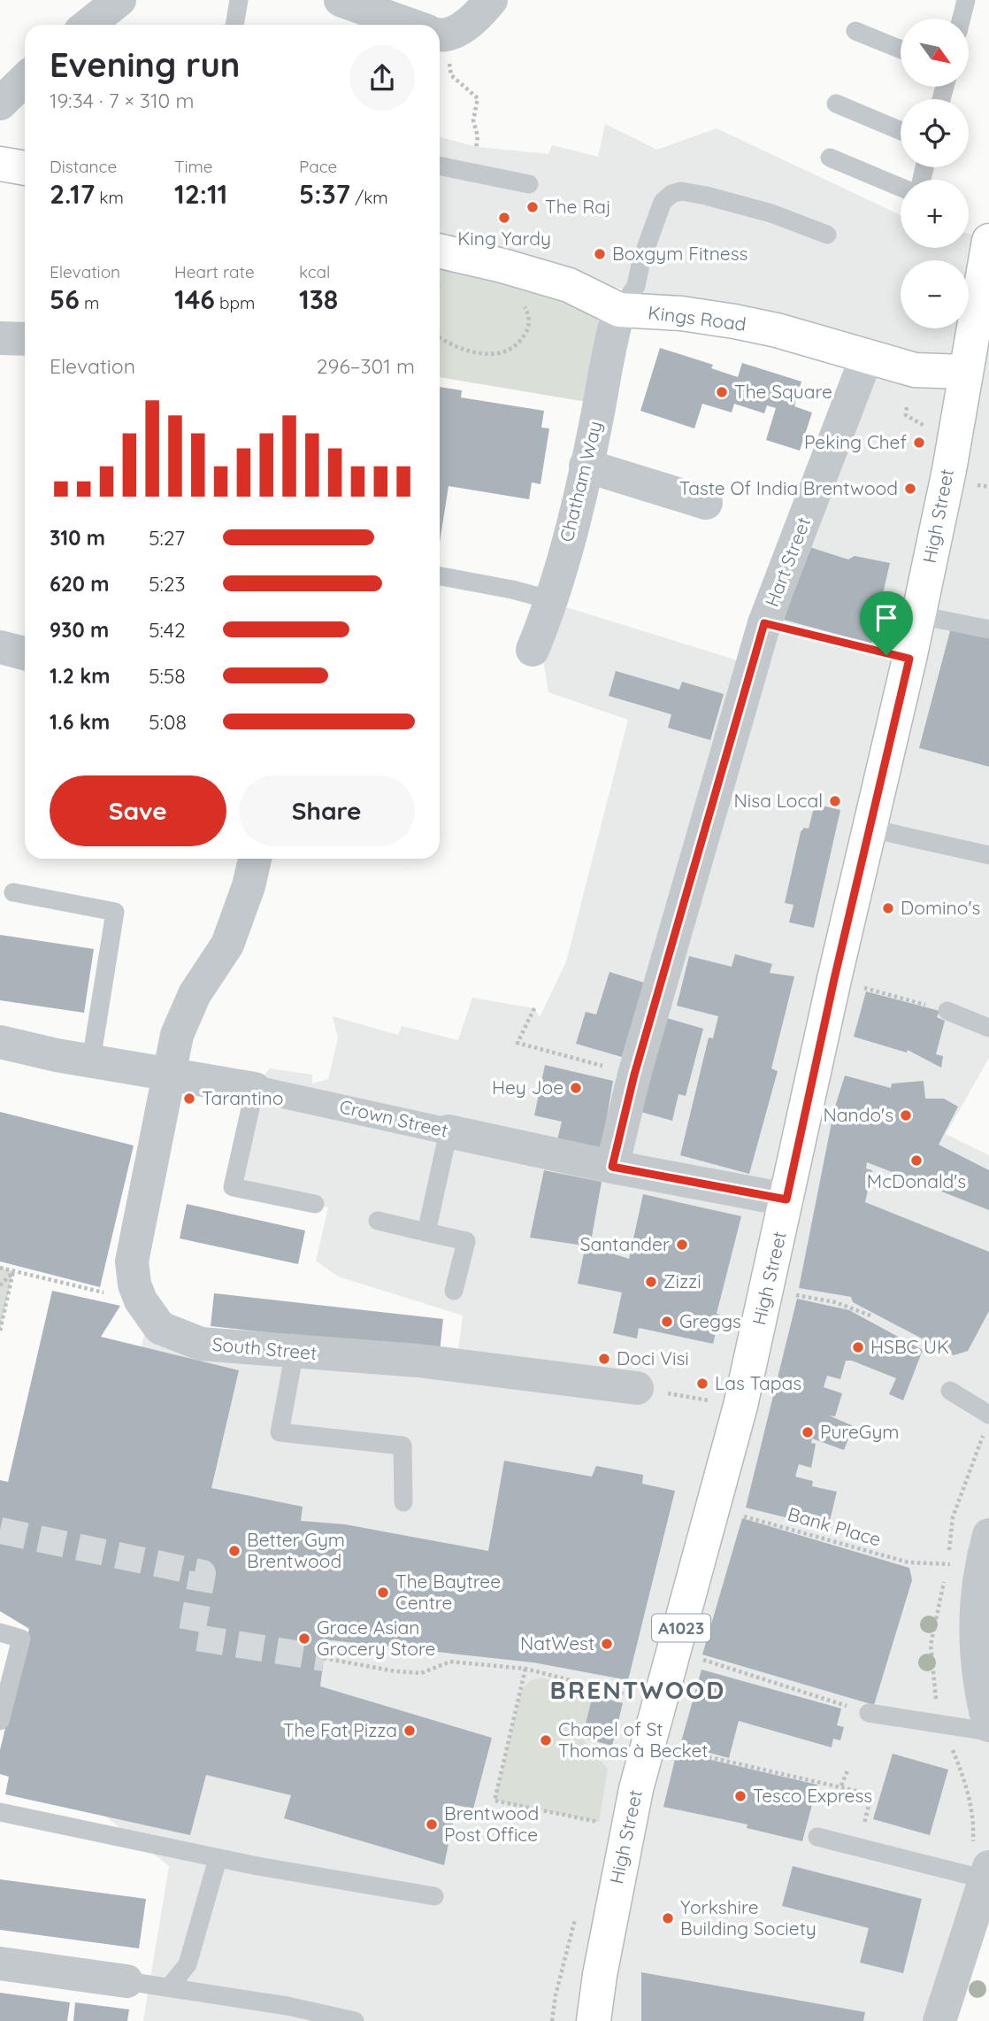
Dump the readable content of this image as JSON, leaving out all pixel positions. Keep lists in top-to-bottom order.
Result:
{
  "streets": {
    "main road": ["Kings Road", "High Street", "A1023"],
    "street": [
      "Chatham Way",
      "Hart Street",
      "Crown Street",
      "South Street"
    ],
    "path": ["Bank Place"]
  },
  "crossings": [
    ["Kings Road", "Chatham Way"],
    ["Kings Road", "High Street"],
    ["Kings Road", "Hart Street"],
    ["High Street", "Crown Street"],
    ["High Street", "Bank Place"],
    ["Hart Street", "Crown Street"],
    ["Crown Street", "South Street"]
  ],
  "districts": ["BRENTWOOD"],
  "places": [
    "The Raj",
    "King Yardy",
    "Boxgym Fitness",
    "The Square",
    "Peking Chef",
    "Taste Of India Brentwood",
    "Nisa Local",
    "Domino's",
    "Hey Joe",
    "Tarantino",
    "Nando's",
    "McDonald's",
    "Santander",
    "Zizzi",
    "Greggs",
    "HSBC UK",
    "Doci Visi",
    "Las Tapas",
    "PureGym",
    "Better Gym Brentwood",
    "The Baytree Centre",
    "Grace Asian Grocery Store",
    "NatWest",
    "The Fat Pizza",
    "Chapel of St Thomas à Becket",
    "Tesco Express",
    "Brentwood Post Office",
    "Yorkshire Building Society"
  ],
  "north": "bottom right",
  "page": {
    "map_buttons": ["+", "−"],
    "heading": ["Evening run", "19:34 · 7 × 310 m"],
    "stats": [
      ["Distance", "2.17 km"],
      ["Time", "12:11"],
      ["Pace", "5:37 /km"],
      ["Elevation", "56 m"],
      ["Heart rate", "146 bpm"],
      ["kcal", "138"]
    ],
    "chart": ["Elevation", "296–301 m"],
    "list": [
      {
        "name": "310 m",
        "note": "5:27"
      },
      {
        "name": "620 m",
        "note": "5:23"
      },
      {
        "name": "930 m",
        "note": "5:42"
      },
      {
        "name": "1.2 km",
        "note": "5:58"
      },
      {
        "name": "1.6 km",
        "note": "5:08"
      }
    ],
    "buttons": ["Save", "Share"]
  }
}
